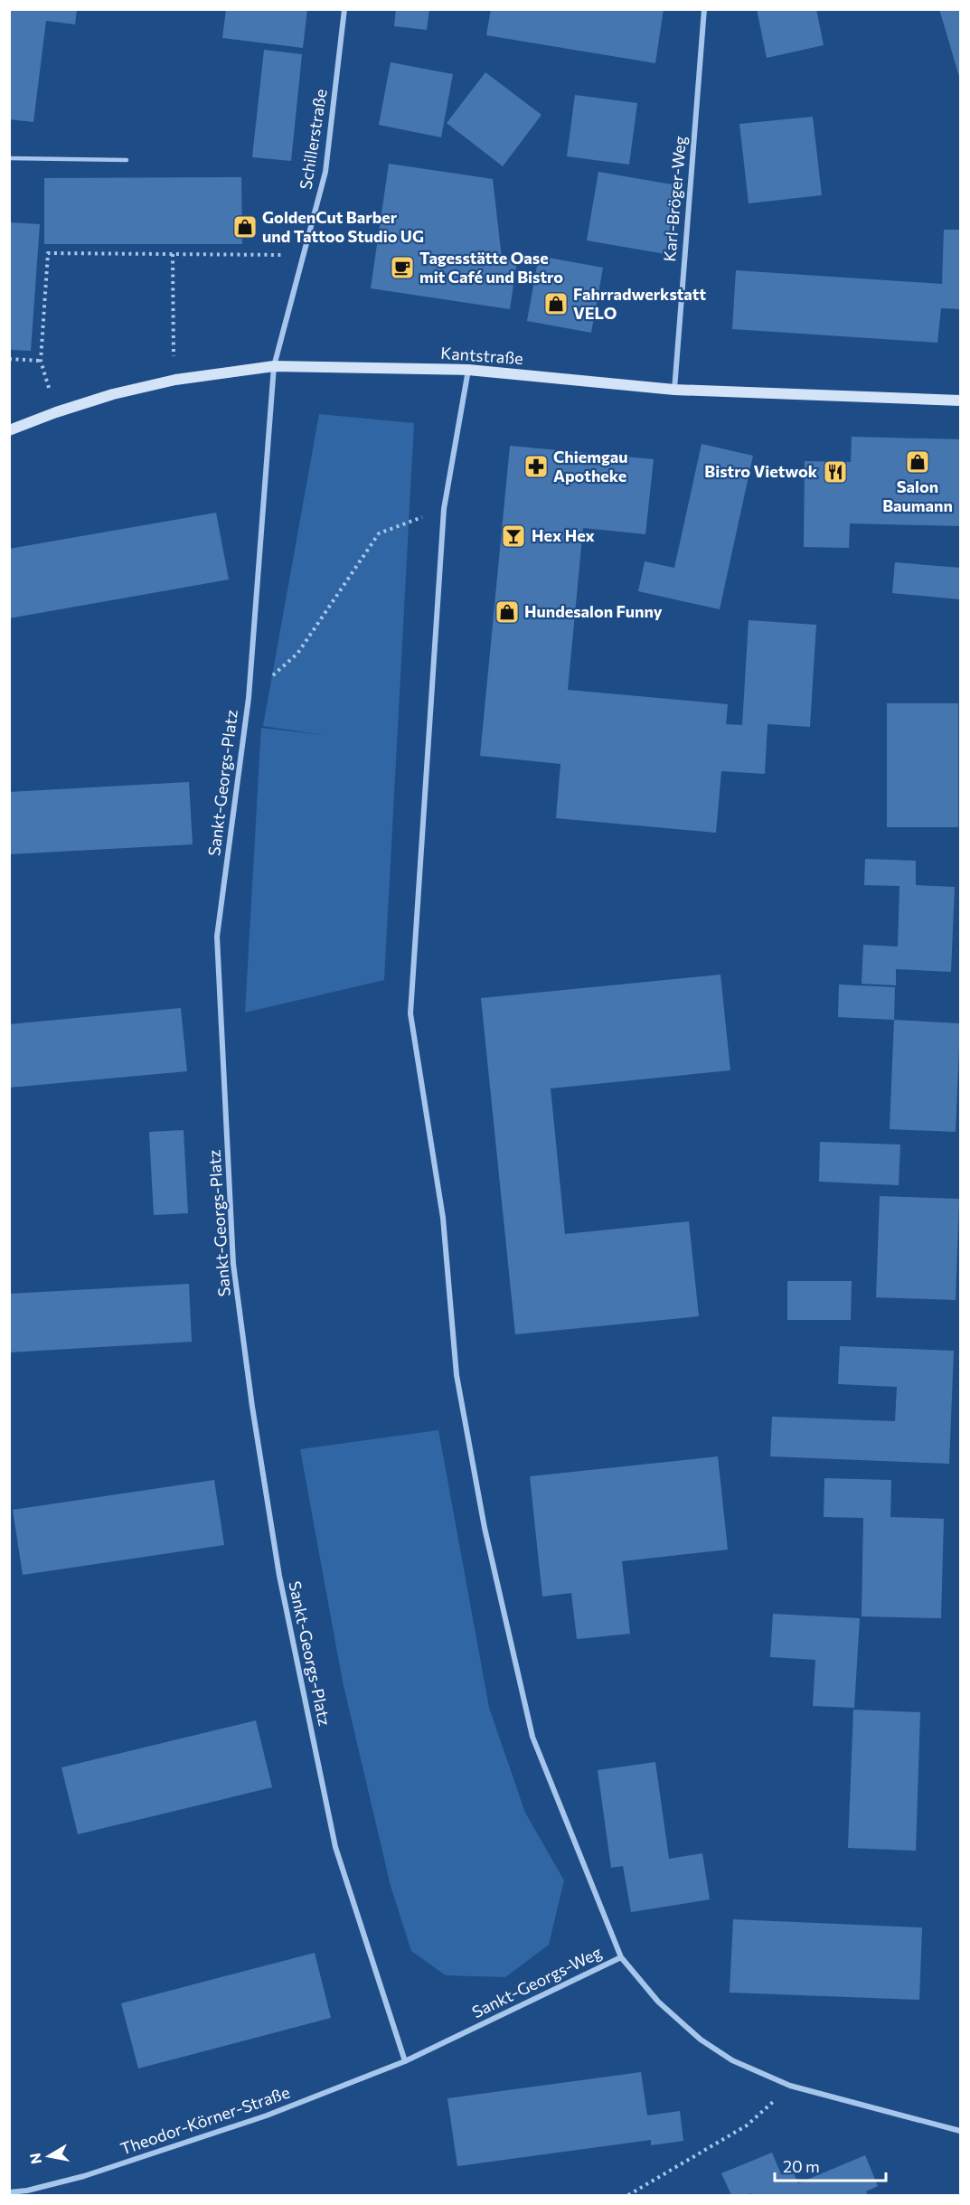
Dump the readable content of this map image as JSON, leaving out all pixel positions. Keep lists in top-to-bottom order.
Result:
{
  "streets": {
    "main road": ["Kantstraße"],
    "street": [
      "Schillerstraße",
      "Karl-Bröger-Weg",
      "Sankt-Georgs-Platz",
      "Sankt-Georgs-Weg",
      "Theodor-Körner-Straße"
    ]
  },
  "crossings": [
    ["Schillerstraße", "Kantstraße"],
    ["Schillerstraße", "Sankt-Georgs-Platz"],
    ["Karl-Bröger-Weg", "Kantstraße"],
    ["Kantstraße", "Sankt-Georgs-Platz"],
    ["Sankt-Georgs-Platz", "Sankt-Georgs-Weg"],
    ["Sankt-Georgs-Platz", "Theodor-Körner-Straße"],
    ["Sankt-Georgs-Weg", "Theodor-Körner-Straße"]
  ],
  "places": {
    "shop": [
      "GoldenCut Barber und Tattoo Studio UG",
      "Fahrradwerkstatt VELO",
      "Salon Baumann",
      "Hundesalon Funny"
    ],
    "cafe": ["Tagesstätte Oase mit Café und Bistro"],
    "pharmacy": ["Chiemgau Apotheke"],
    "restaurant": ["Bistro Vietwok"],
    "bar": ["Hex Hex"]
  },
  "scale_bar": "20 m",
  "north": "left"
}
